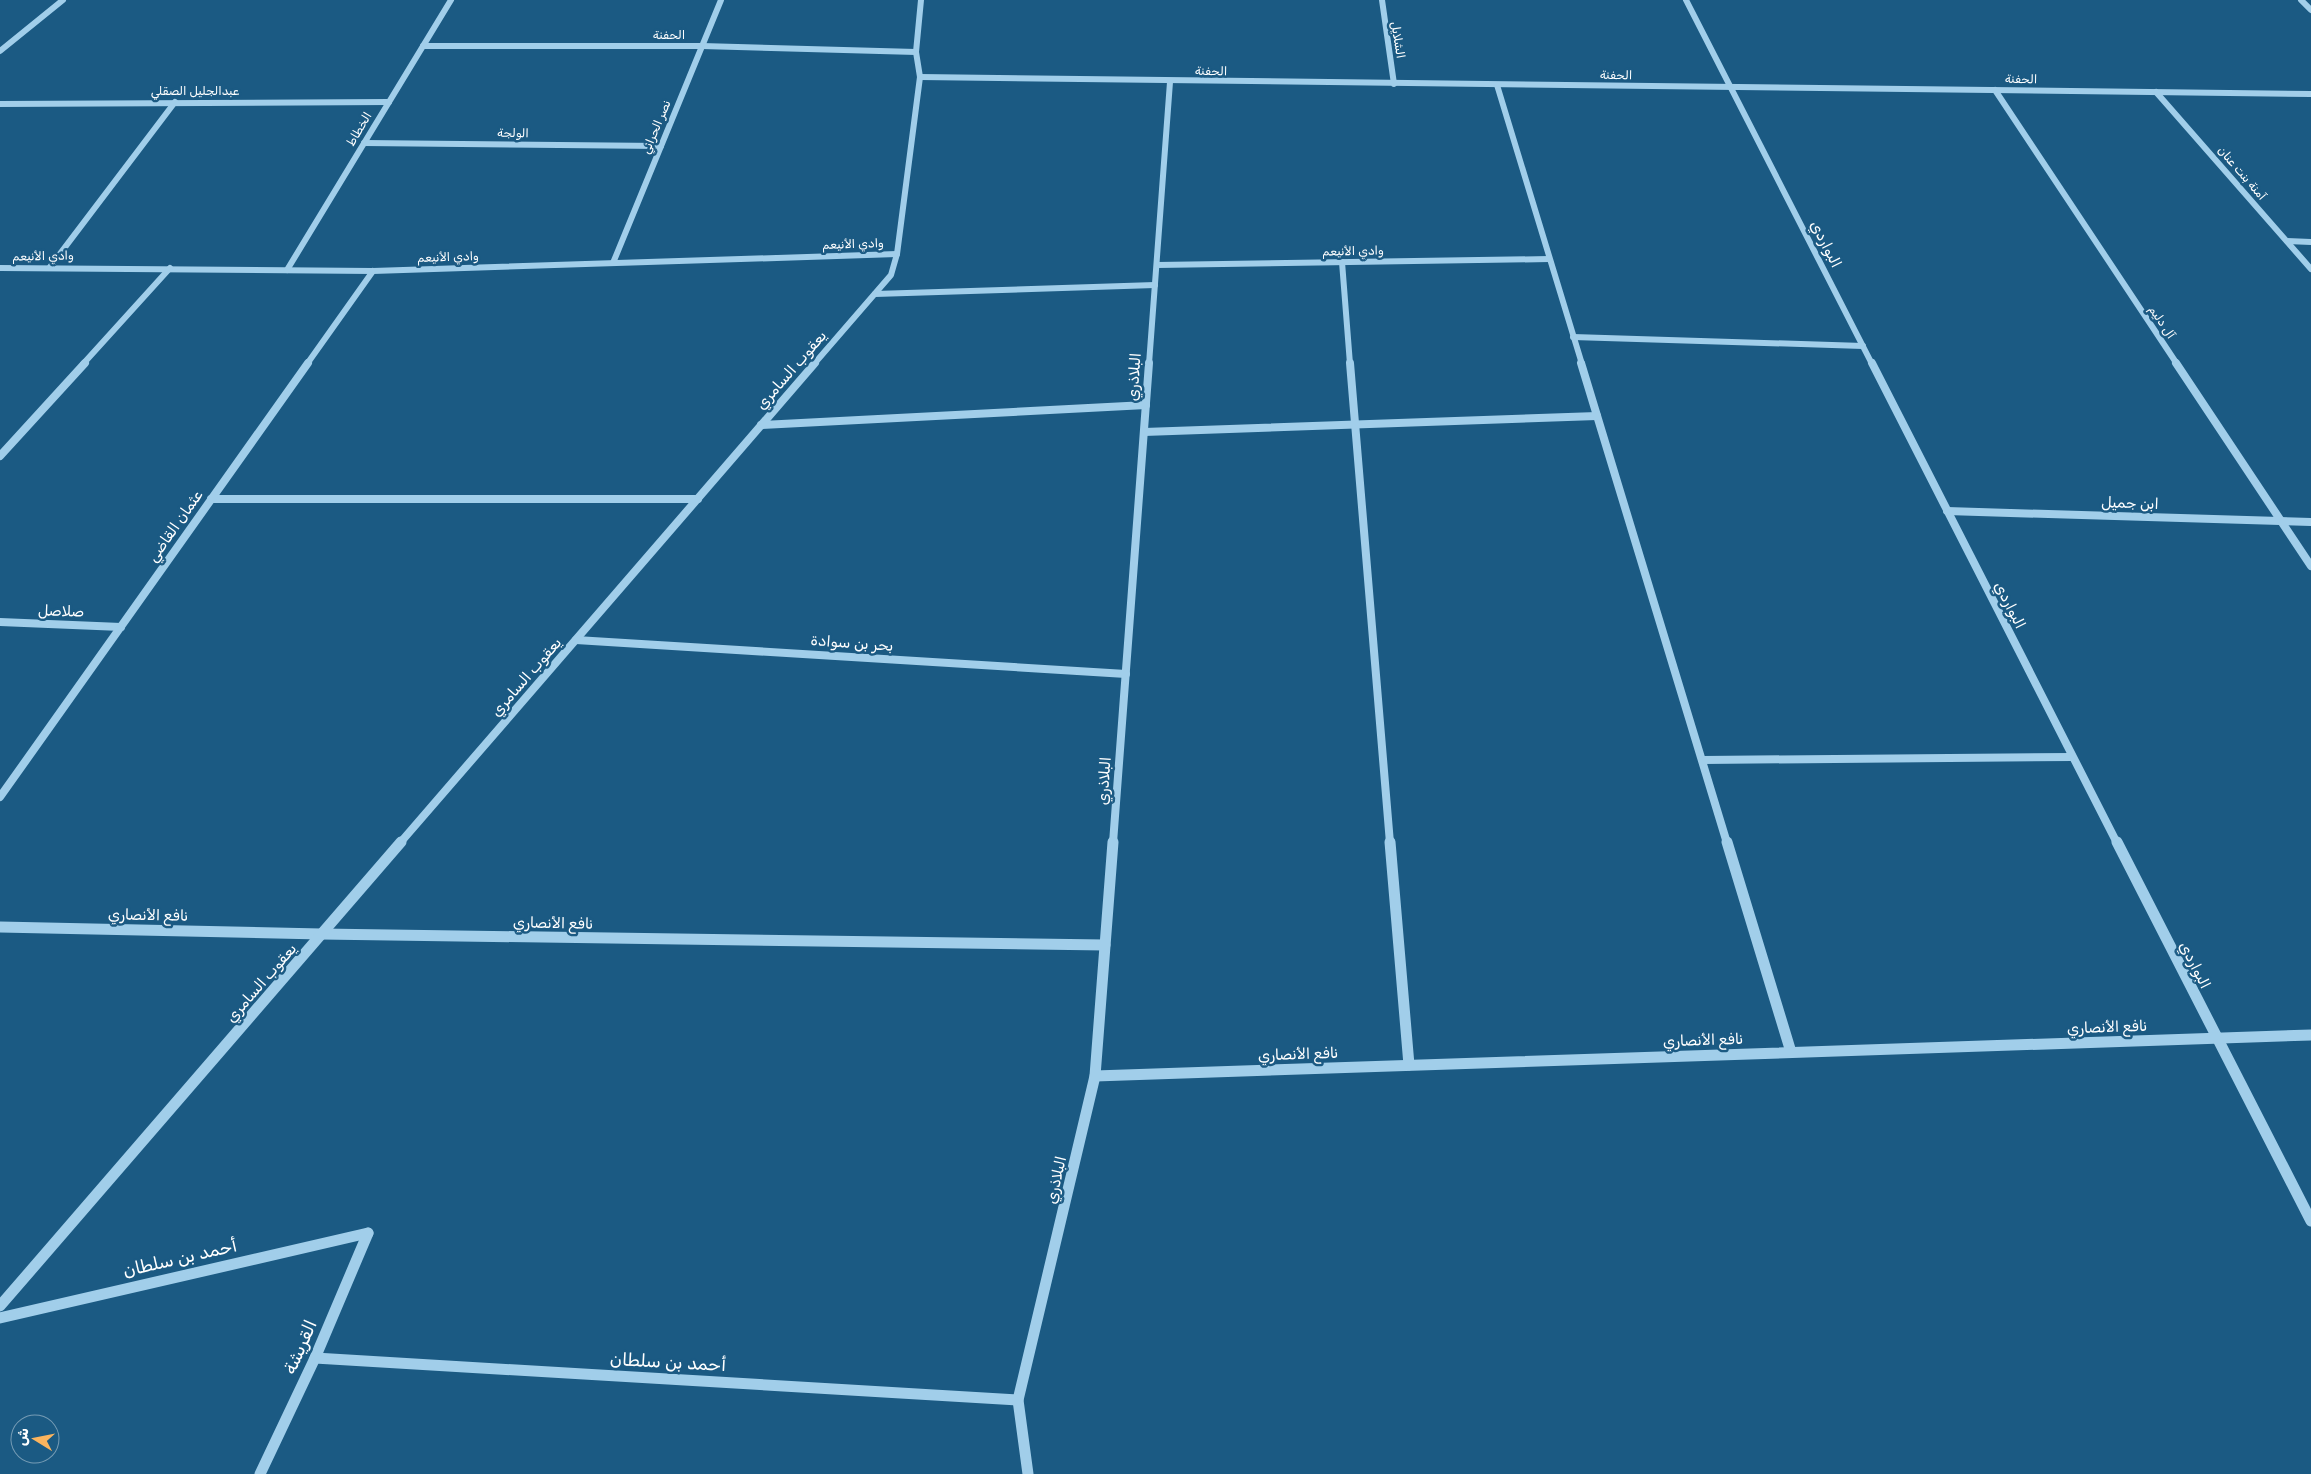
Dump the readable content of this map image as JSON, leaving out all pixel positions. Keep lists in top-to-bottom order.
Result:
{
  "streets": {
    "street": [
      "الحفنة",
      "الشلايل",
      "عبدالجليل الصقلي",
      "نصر الحراني",
      "الخطاط",
      "الولجة",
      "آمنة بنت عنان",
      "وادي الأنيعم",
      "البواردي",
      "آل دليم",
      "يعقوب السامري",
      "البلاذري",
      "ابن جميل",
      "عثمان القاضي",
      "صلاصل",
      "بحر بن سوادة",
      "نافع الأنصاري",
      "أحمد بن سلطان",
      "القريشة"
    ]
  },
  "crossings": [
    ["الحفنة", "الشلايل"],
    ["الحفنة", "نصر الحراني"],
    ["الحفنة", "الخطاط"],
    ["الحفنة", "آمنة بنت عنان"],
    ["الحفنة", "البواردي"],
    ["الحفنة", "آل دليم"],
    ["الحفنة", "يعقوب السامري"],
    ["الحفنة", "البلاذري"],
    ["عبدالجليل الصقلي", "الخطاط"],
    ["نصر الحراني", "الولجة"],
    ["نصر الحراني", "وادي الأنيعم"],
    ["الخطاط", "الولجة"],
    ["الخطاط", "وادي الأنيعم"],
    ["وادي الأنيعم", "يعقوب السامري"],
    ["وادي الأنيعم", "البلاذري"],
    ["وادي الأنيعم", "عثمان القاضي"],
    ["البواردي", "ابن جميل"],
    ["البواردي", "نافع الأنصاري"],
    ["آل دليم", "ابن جميل"],
    ["يعقوب السامري", "بحر بن سوادة"],
    ["يعقوب السامري", "نافع الأنصاري"],
    ["البلاذري", "بحر بن سوادة"],
    ["البلاذري", "نافع الأنصاري"],
    ["البلاذري", "أحمد بن سلطان"],
    ["عثمان القاضي", "صلاصل"],
    ["أحمد بن سلطان", "القريشة"]
  ],
  "north": "left"
}
